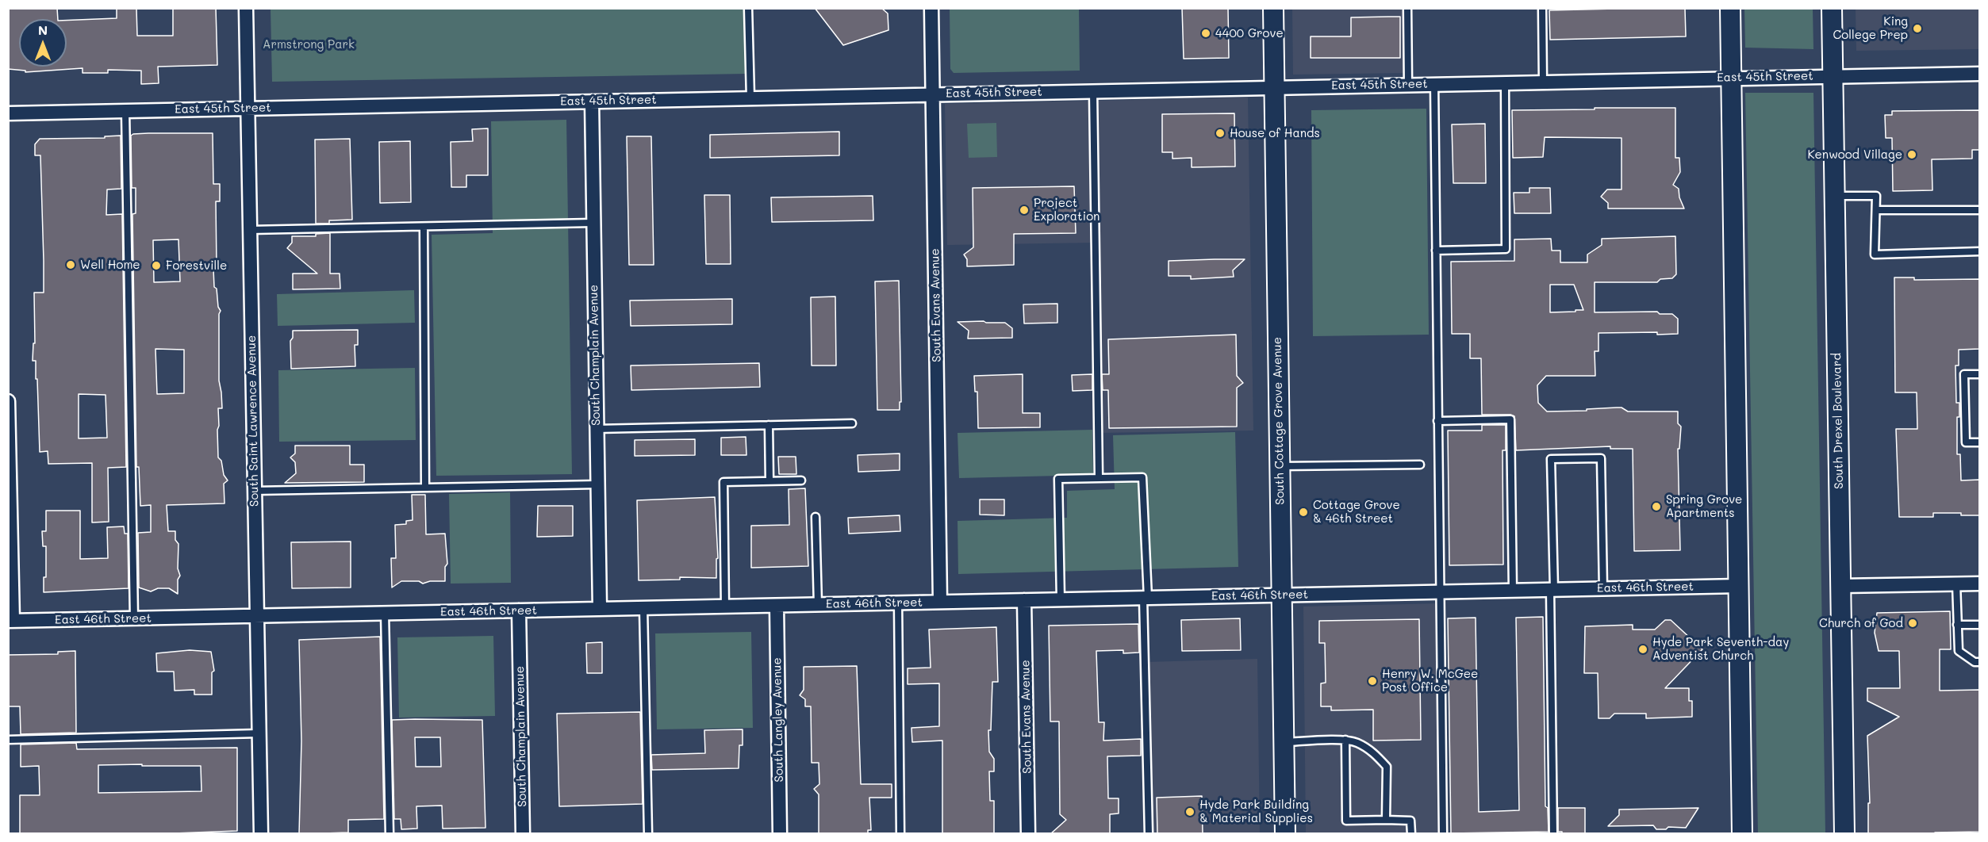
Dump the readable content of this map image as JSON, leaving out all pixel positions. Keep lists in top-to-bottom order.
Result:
{
  "streets": {
    "street": [
      "East 45th Street",
      "South Evans Avenue",
      "South Champlain Avenue",
      "South Saint Lawrence Avenue",
      "South Cottage Grove Avenue",
      "South Drexel Boulevard",
      "East 46th Street",
      "South Langley Avenue"
    ]
  },
  "crossings": [
    ["East 45th Street", "South Evans Avenue"],
    ["East 45th Street", "South Champlain Avenue"],
    ["East 45th Street", "South Saint Lawrence Avenue"],
    ["East 45th Street", "South Cottage Grove Avenue"],
    ["East 45th Street", "South Drexel Boulevard"],
    ["South Evans Avenue", "East 46th Street"],
    ["South Champlain Avenue", "East 46th Street"],
    ["South Saint Lawrence Avenue", "East 46th Street"],
    ["South Cottage Grove Avenue", "East 46th Street"],
    ["East 46th Street", "South Langley Avenue"]
  ],
  "parks": ["Armstrong Park"],
  "places": [
    "King College Prep",
    "4400 Grove",
    "House of Hands",
    "Kenwood Village",
    "Project Exploration",
    "Well Home",
    "Forestville",
    "Spring Grove Apartments",
    "Cottage Grove & 46th Street",
    "Church of God",
    "Hyde Park Seventh-day Adventist Church",
    "Henry W. McGee Post Office",
    "Hyde Park Building & Material Supplies"
  ],
  "north": "top"
}
